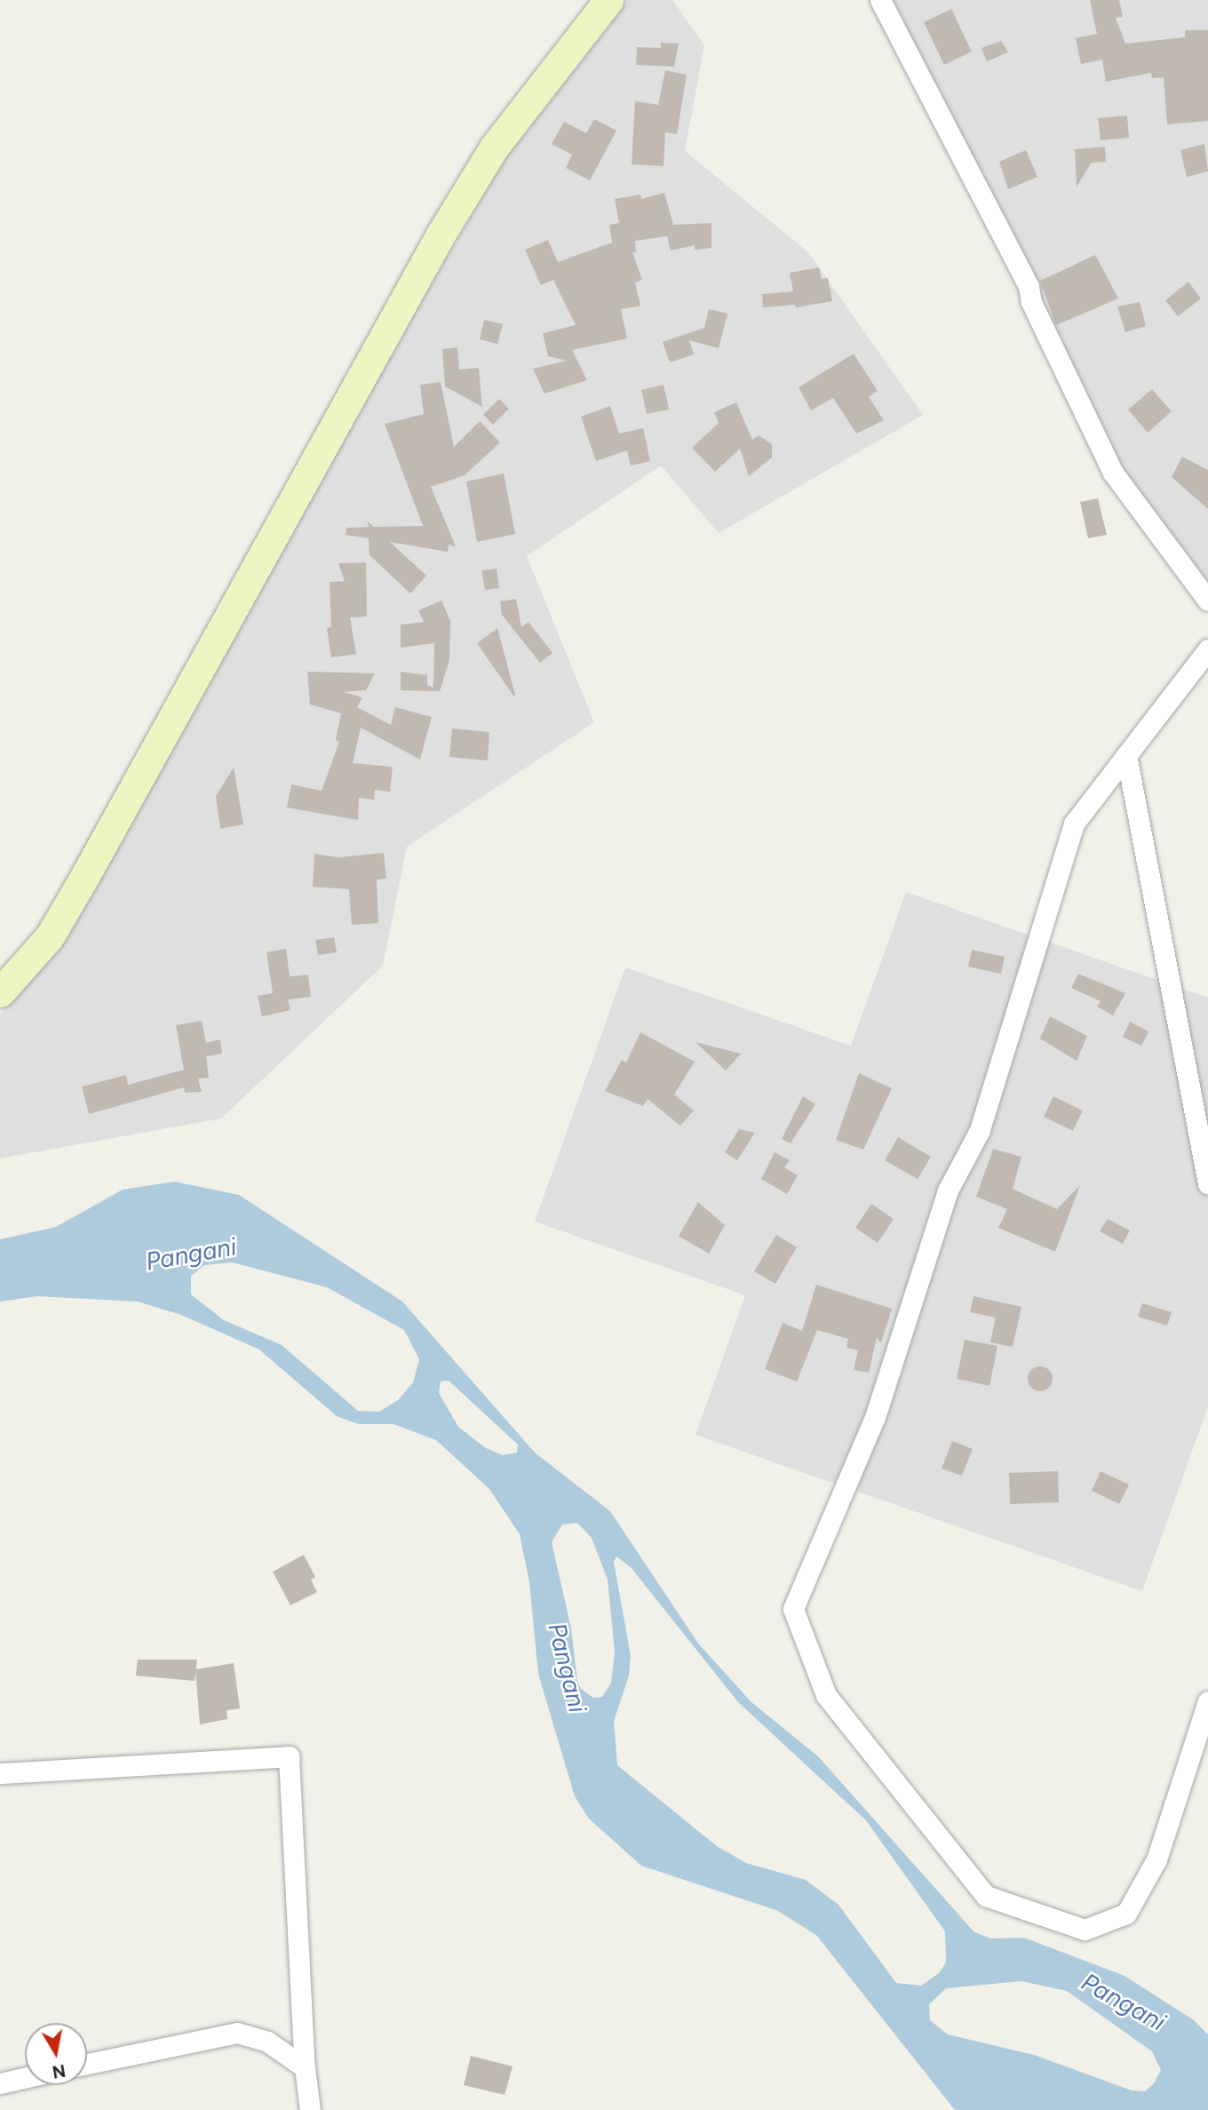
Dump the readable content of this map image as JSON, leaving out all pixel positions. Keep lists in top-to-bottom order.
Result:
{
  "water": ["Pangani"],
  "north": "bottom"
}
